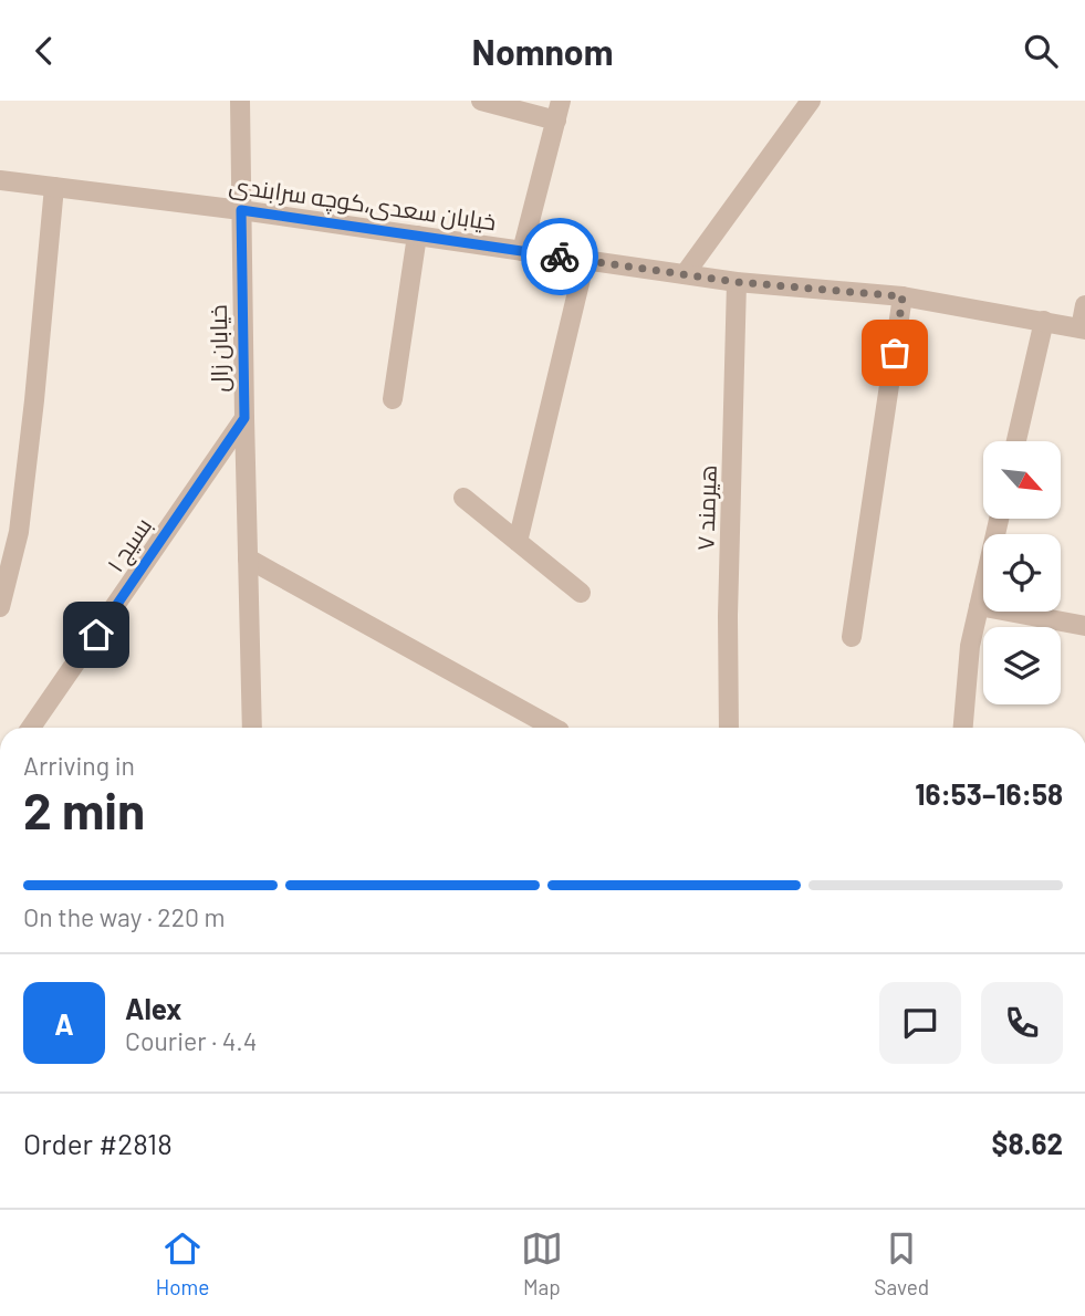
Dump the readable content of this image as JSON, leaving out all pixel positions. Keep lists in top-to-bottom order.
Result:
{
  "streets": {
    "street": [
      "خیابان سعدی،کوچه سرابندی",
      "خیابان زال",
      "هیرمند ٧",
      "بسیج ۱"
    ]
  },
  "crossings": [
    ["خیابان سعدی،کوچه سرابندی", "خیابان زال"],
    ["خیابان سعدی،کوچه سرابندی", "هیرمند ٧"],
    ["خیابان زال", "بسیج ۱"]
  ],
  "north": "bottom right",
  "page": {
    "header": "Nomnom",
    "heading": ["2 min", "Arriving in", "16:53–16:58"],
    "panel": [
      "Alex",
      "Courier · 4.4",
      "Order #2818",
      "$8.62"
    ],
    "bar": "On the way · 220 m",
    "round": "A",
    "tabs": ["Home", "Map", "Saved"]
  }
}
